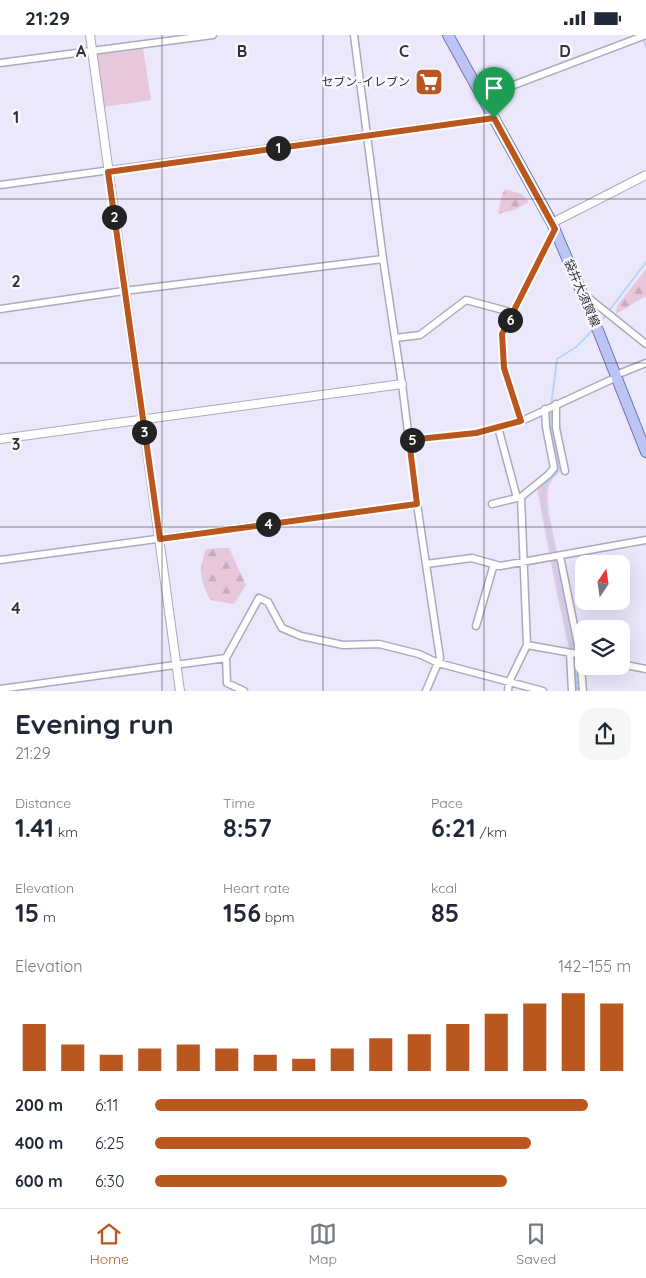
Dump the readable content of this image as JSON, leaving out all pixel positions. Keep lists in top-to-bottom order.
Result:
{
  "streets": {
    "main road": ["袋井大須賀線"]
  },
  "places": {
    "supermarket": ["セブン-イレブン"]
  },
  "north": "top",
  "page": {
    "status": "21:29",
    "pins": [
      "1",
      "2",
      "6",
      "3",
      "5",
      "4"
    ],
    "heading": ["Evening run", "21:29"],
    "stats": [
      ["Distance", "1.41 km"],
      ["Time", "8:57"],
      ["Pace", "6:21 /km"],
      ["Elevation", "15 m"],
      ["Heart rate", "156 bpm"],
      ["kcal", "85"]
    ],
    "chart": ["Elevation", "142–155 m"],
    "list": [
      {
        "name": "200 m",
        "note": "6:11"
      },
      {
        "name": "400 m",
        "note": "6:25"
      },
      {
        "name": "600 m",
        "note": "6:30"
      }
    ],
    "tabs": ["Home", "Map", "Saved"]
  },
  "grid": {
    "columns": [
      "A",
      "B",
      "C",
      "D"
    ],
    "rows": [
      "1",
      "2",
      "3",
      "4"
    ]
  }
}
